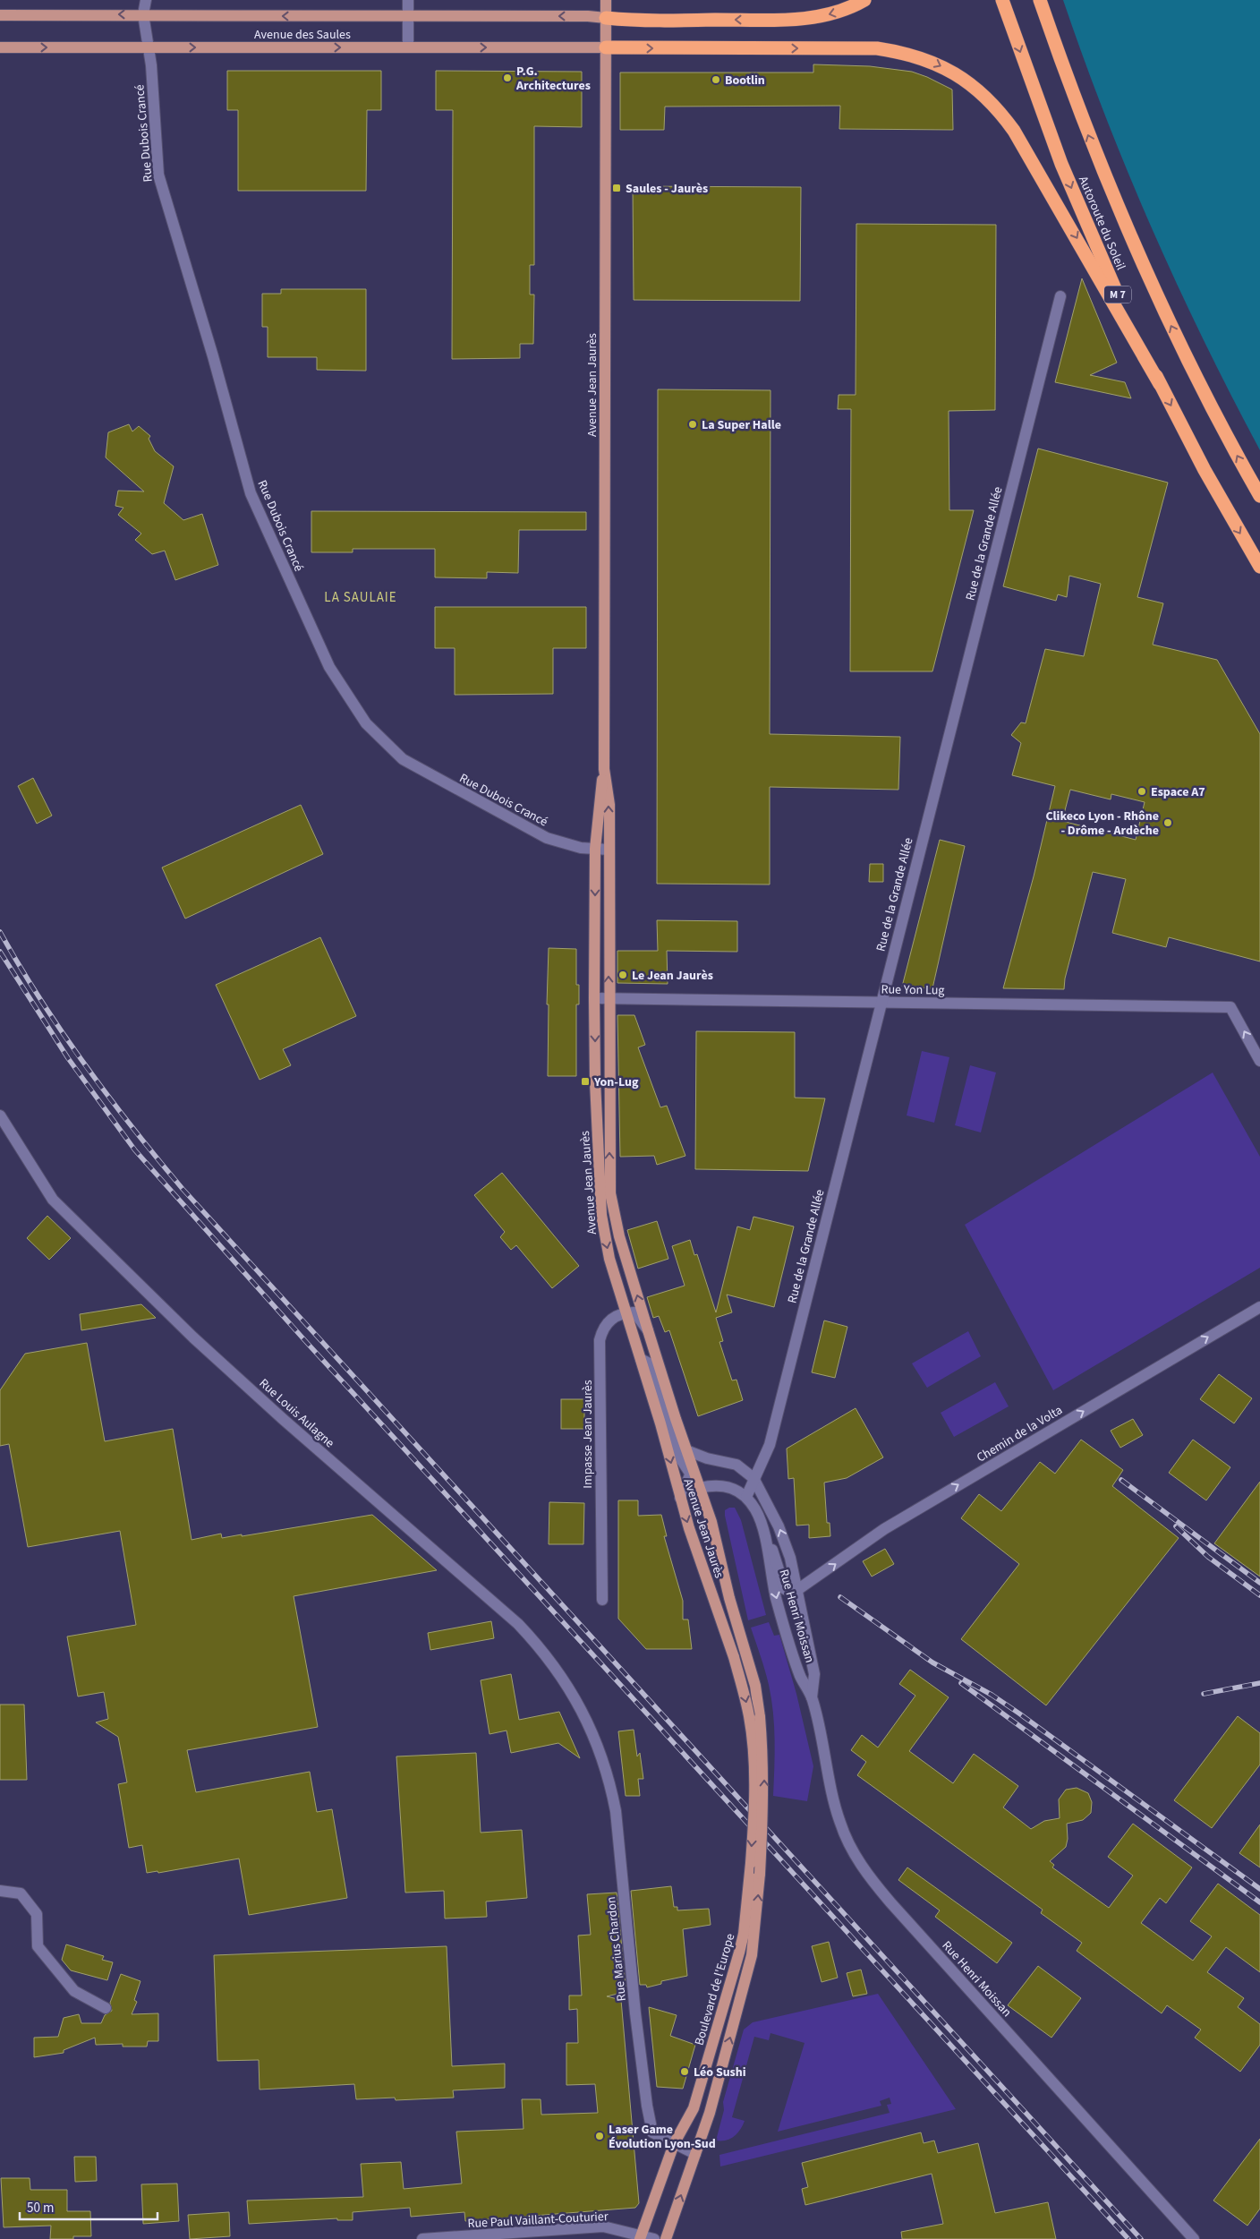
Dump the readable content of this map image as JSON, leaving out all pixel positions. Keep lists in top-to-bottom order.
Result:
{
  "streets": {
    "highway": ["Autoroute du Soleil", "M 7"],
    "main road": ["Avenue des Saules", "Avenue Jean Jaurès", "Boulevard de l'Europe"],
    "street": [
      "Rue Dubois Crancé",
      "Rue de la Grande Allée",
      "Rue Yon Lug",
      "Rue Louis Aulagne",
      "Chemin de la Volta",
      "Impasse Jean Jaurès",
      "Rue Henri Moissan",
      "Rue Marius Chardon",
      "Rue Paul Vaillant-Couturier"
    ]
  },
  "crossings": [
    ["Avenue des Saules", "Rue Dubois Crancé"],
    ["Avenue des Saules", "Avenue Jean Jaurès"],
    ["Rue Dubois Crancé", "Avenue Jean Jaurès"],
    ["Avenue Jean Jaurès", "Rue Yon Lug"],
    ["Avenue Jean Jaurès", "Impasse Jean Jaurès"],
    ["Avenue Jean Jaurès", "Rue Henri Moissan"],
    ["Avenue Jean Jaurès", "Boulevard de l'Europe"],
    ["Rue de la Grande Allée", "Rue Yon Lug"],
    ["Rue de la Grande Allée", "Rue Henri Moissan"],
    ["Rue Louis Aulagne", "Rue Marius Chardon"],
    ["Chemin de la Volta", "Rue Henri Moissan"],
    ["Rue Marius Chardon", "Boulevard de l'Europe"],
    ["Boulevard de l'Europe", "Rue Paul Vaillant-Couturier"]
  ],
  "one_way": ["Rue Yon Lug", "Chemin de la Volta"],
  "districts": ["LA SAULAIE"],
  "places": {
    "other": [
      "P.G. Architectures",
      "Bootlin",
      "La Super Halle",
      "Espace A7",
      "Clikeco Lyon - Rhône - Drôme - Ardèche",
      "Le Jean Jaurès",
      "Léo Sushi",
      "Laser Game Évolution Lyon-Sud"
    ],
    "transit": ["Saules - Jaurès", "Yon-Lug"]
  },
  "scale_bar": "50 m"
}
